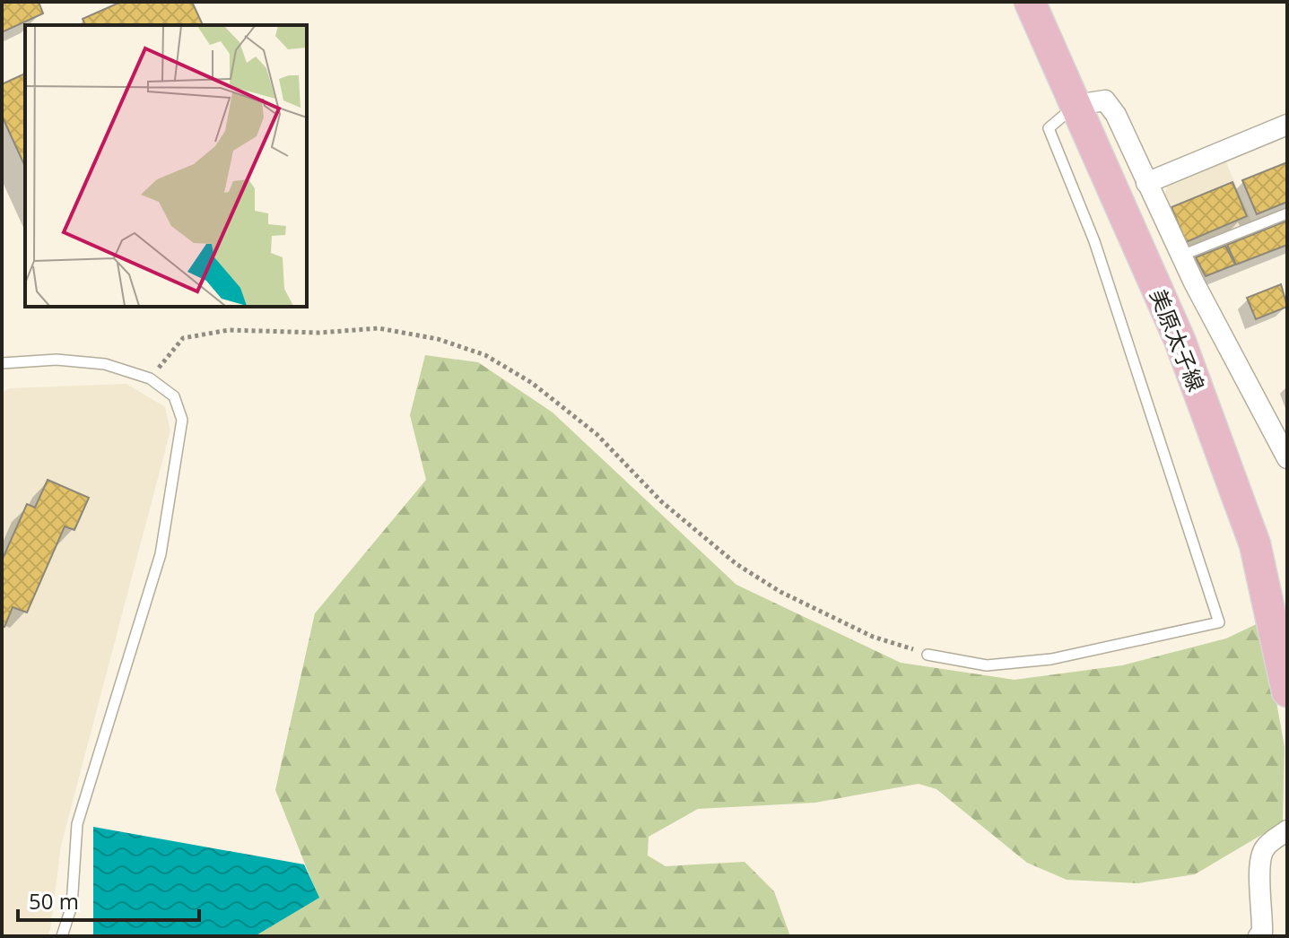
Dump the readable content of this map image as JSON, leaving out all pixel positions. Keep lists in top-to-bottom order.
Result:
{
  "streets": {
    "main road": ["美原太子線"]
  },
  "scale_bar": "50 m"
}
